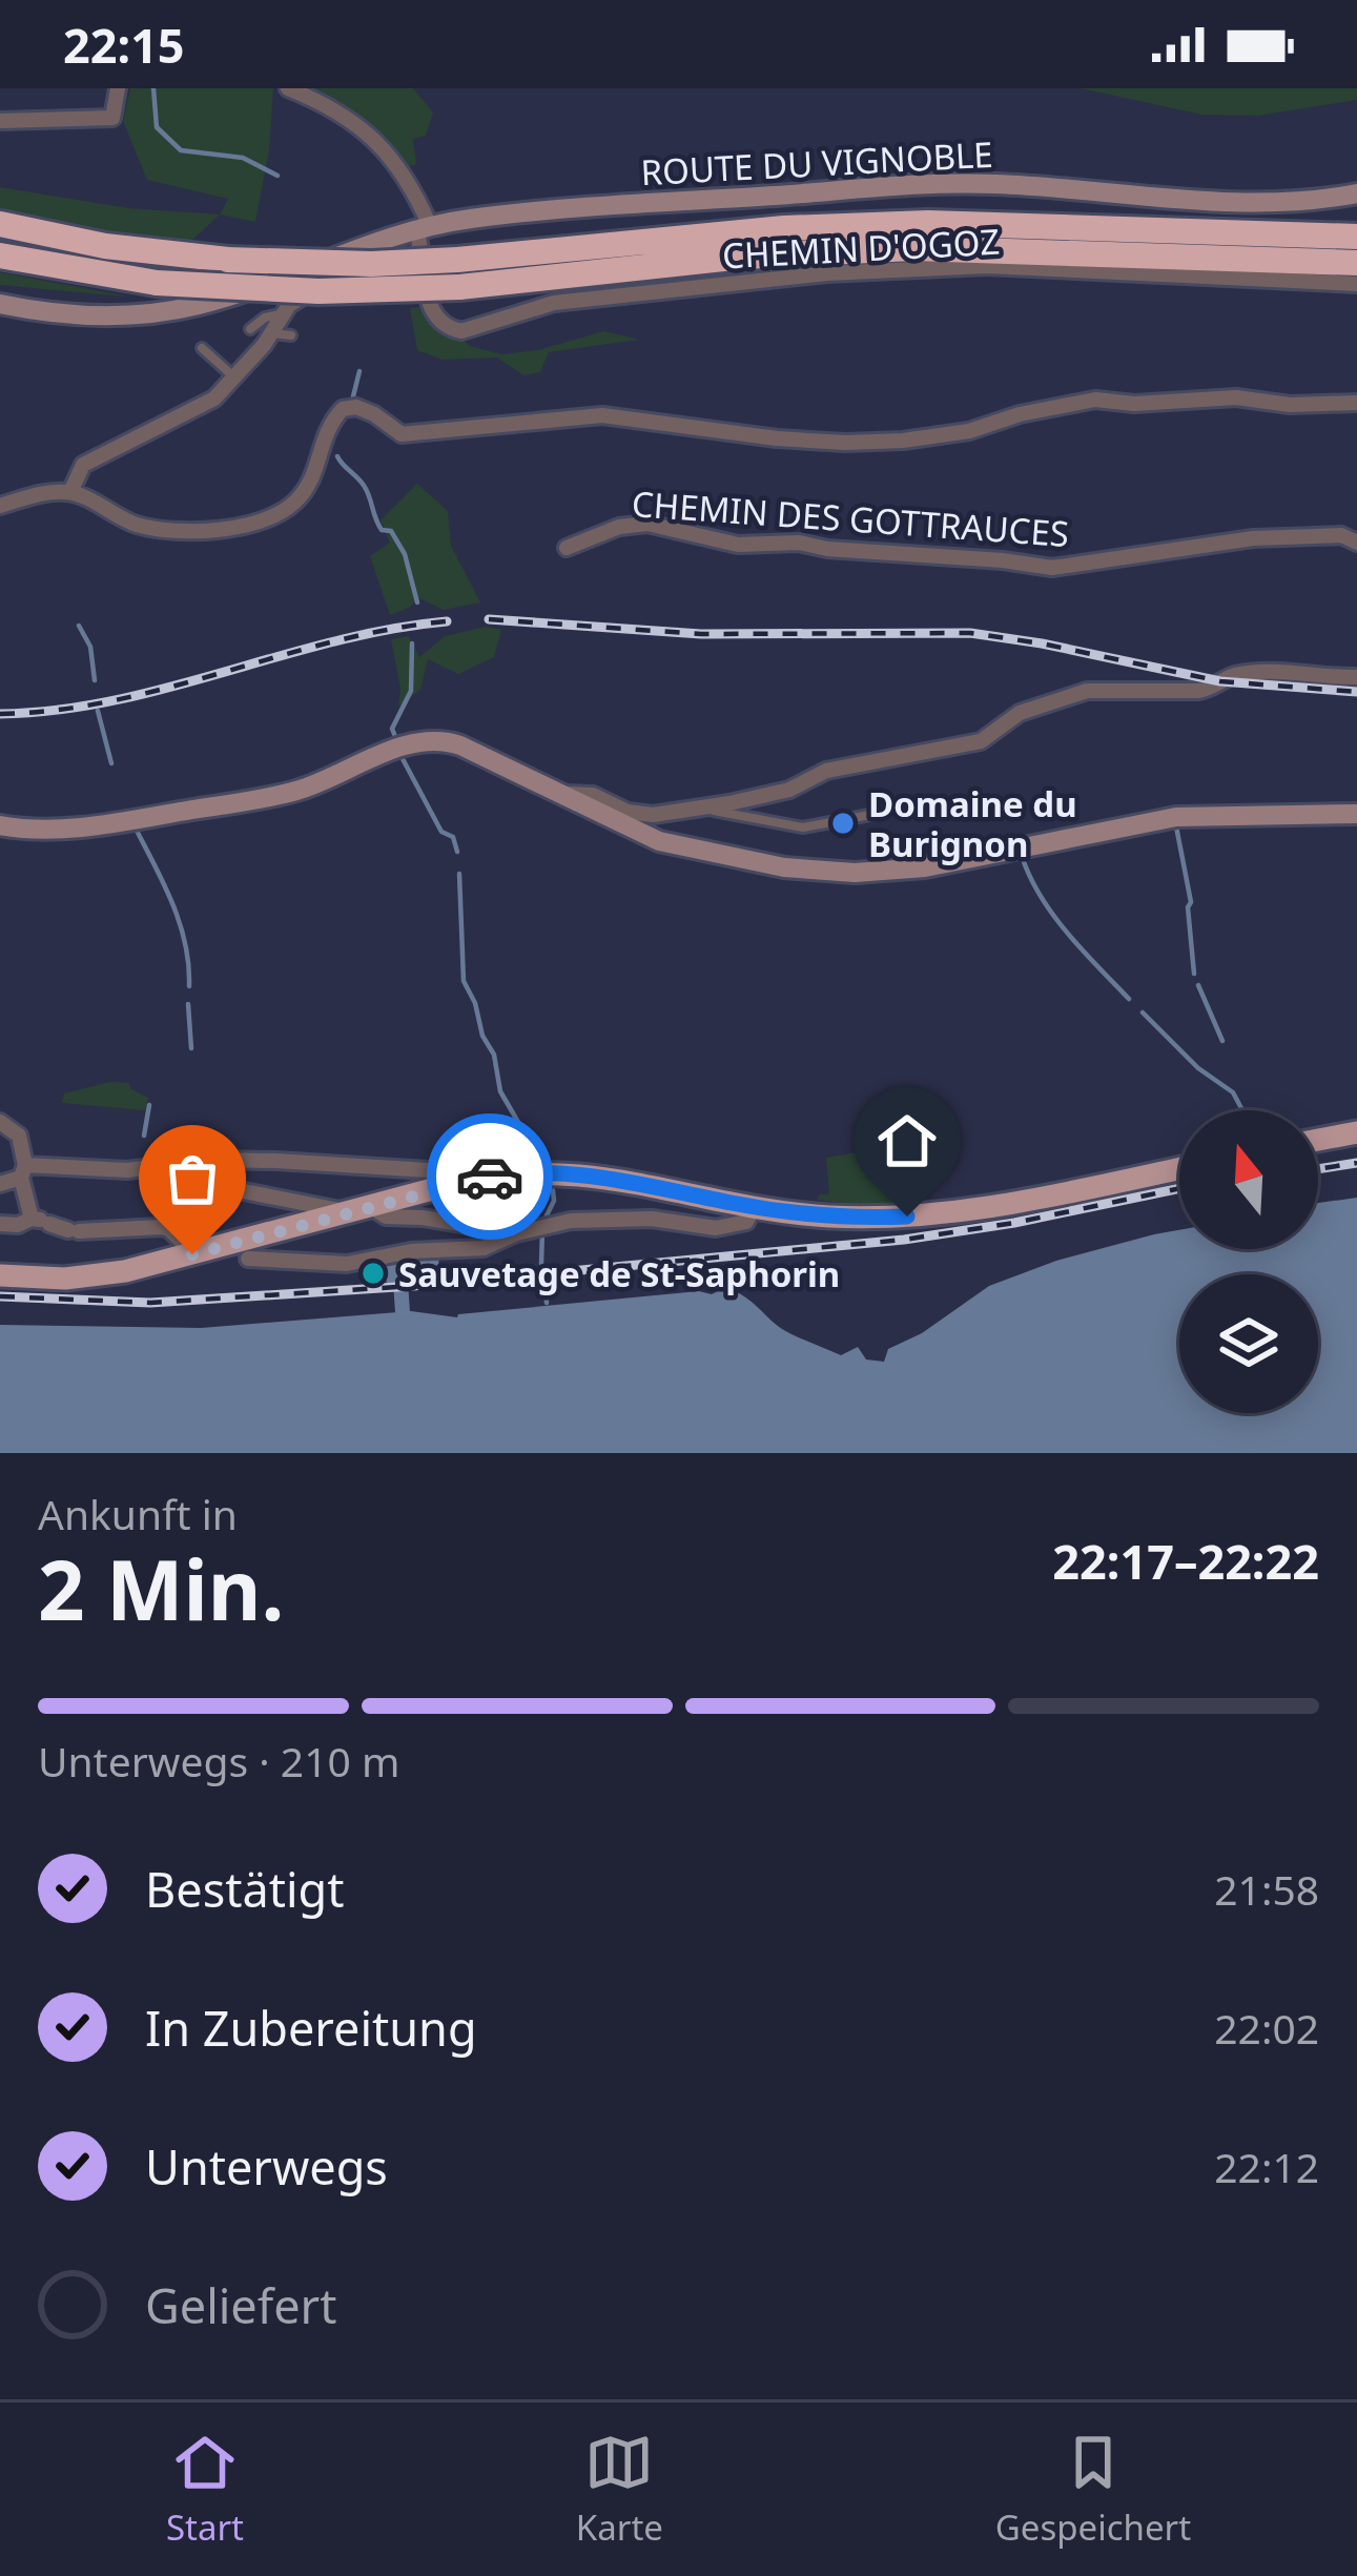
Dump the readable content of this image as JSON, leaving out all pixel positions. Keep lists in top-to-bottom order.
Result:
{
  "streets": {
    "main road": ["ROUTE DU VIGNOBLE"],
    "street": ["CHEMIN D'OGOZ", "CHEMIN DES GOTTRAUCES"]
  },
  "crossings": [
    ["ROUTE DU VIGNOBLE", "CHEMIN D'OGOZ"]
  ],
  "places": ["Domaine du Burignon", "Sauvetage de St-Saphorin"],
  "north": "top",
  "page": {
    "status": "22:15",
    "heading": ["2 Min.", "Ankunft in", "22:17–22:22"],
    "bar": "Unterwegs · 210 m",
    "list": [
      ["Bestätigt", "21:58"],
      ["In Zubereitung", "22:02"],
      ["Unterwegs", "22:12"],
      "Geliefert"
    ],
    "tabs": ["Start", "Karte", "Gespeichert"]
  }
}
